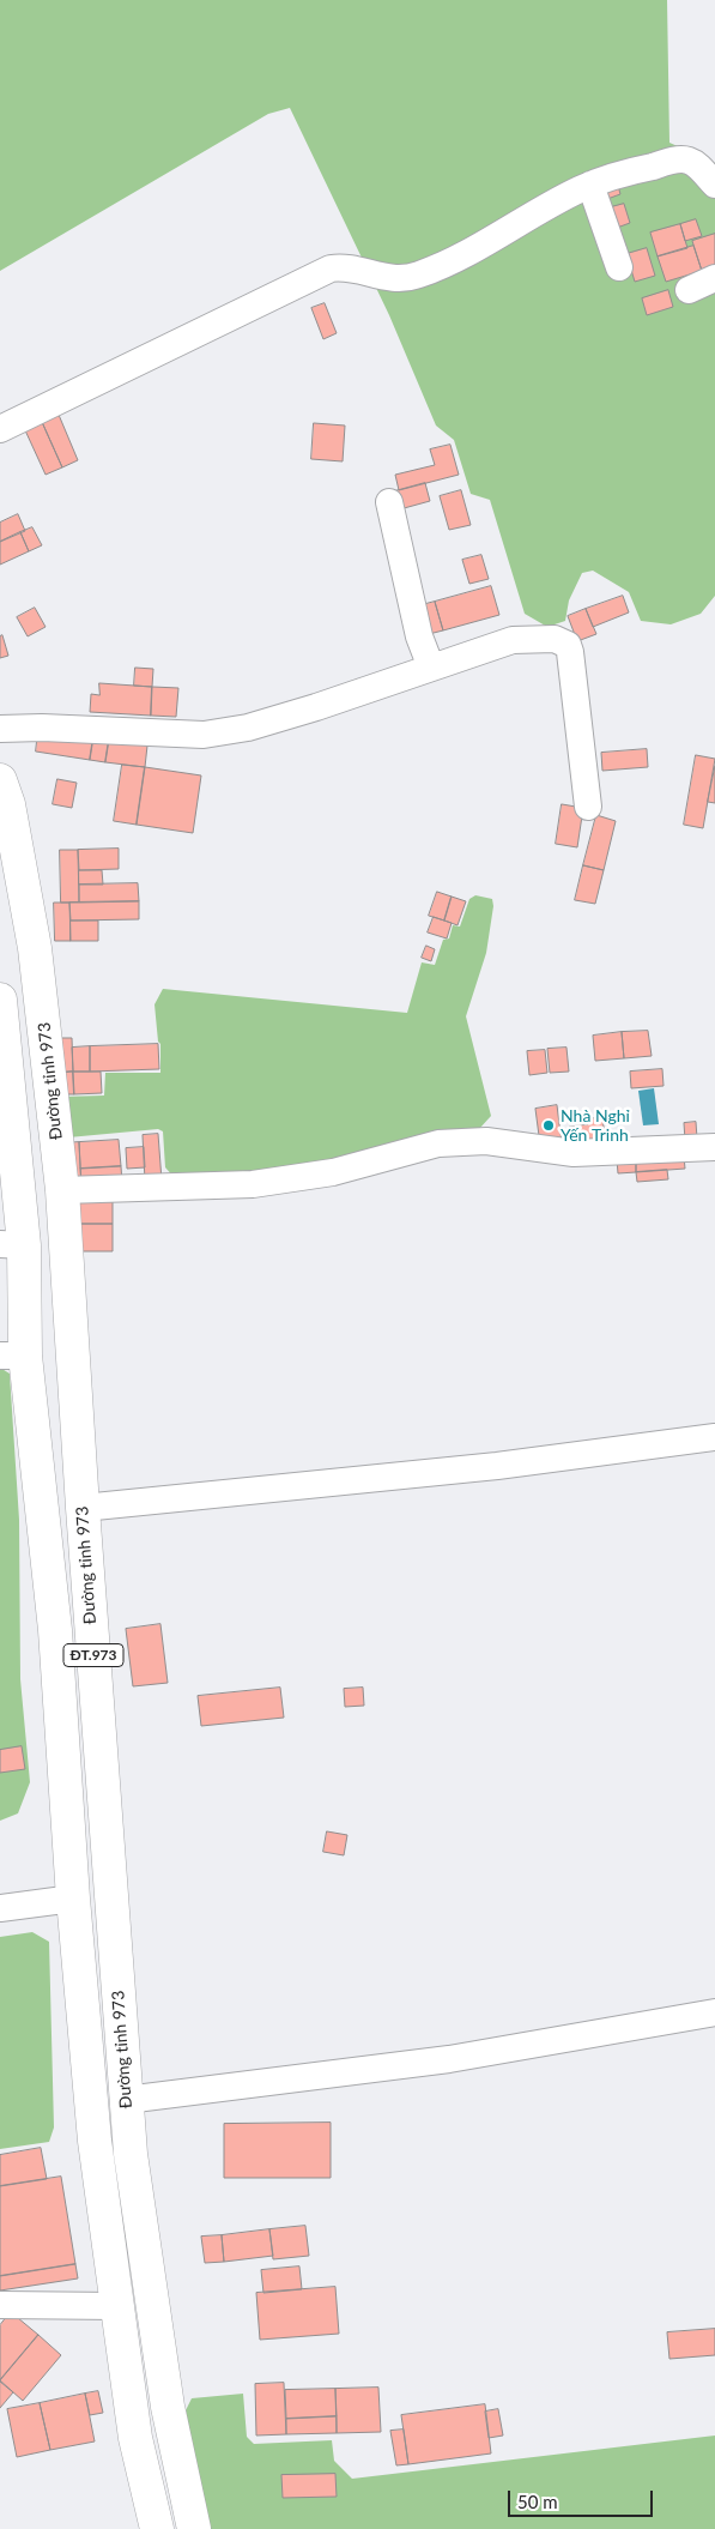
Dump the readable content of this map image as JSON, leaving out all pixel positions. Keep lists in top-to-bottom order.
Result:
{
  "streets": {
    "main road": ["Đường tỉnh 973", "ĐT.973"]
  },
  "places": ["Nhà Nghỉ Yến Trinh"],
  "scale_bar": "50 m"
}
